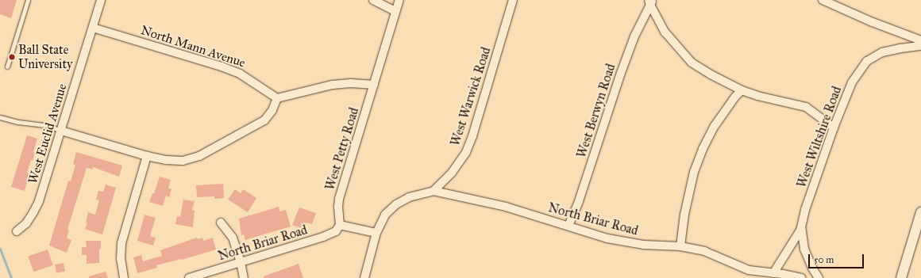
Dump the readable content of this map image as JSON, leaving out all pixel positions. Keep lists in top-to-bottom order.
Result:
{
  "streets": {
    "street": [
      "North Mann Avenue",
      "West Warwick Road",
      "West Berwyn Road",
      "West Euclid Avenue",
      "West Wiltshire Road",
      "West Petty Road",
      "North Briar Road"
    ]
  },
  "crossings": [
    ["North Mann Avenue", "West Euclid Avenue"],
    ["West Warwick Road", "North Briar Road"],
    ["West Berwyn Road", "North Briar Road"],
    ["West Petty Road", "North Briar Road"]
  ],
  "places": ["Ball State University"],
  "scale_bar": "50 m"
}
